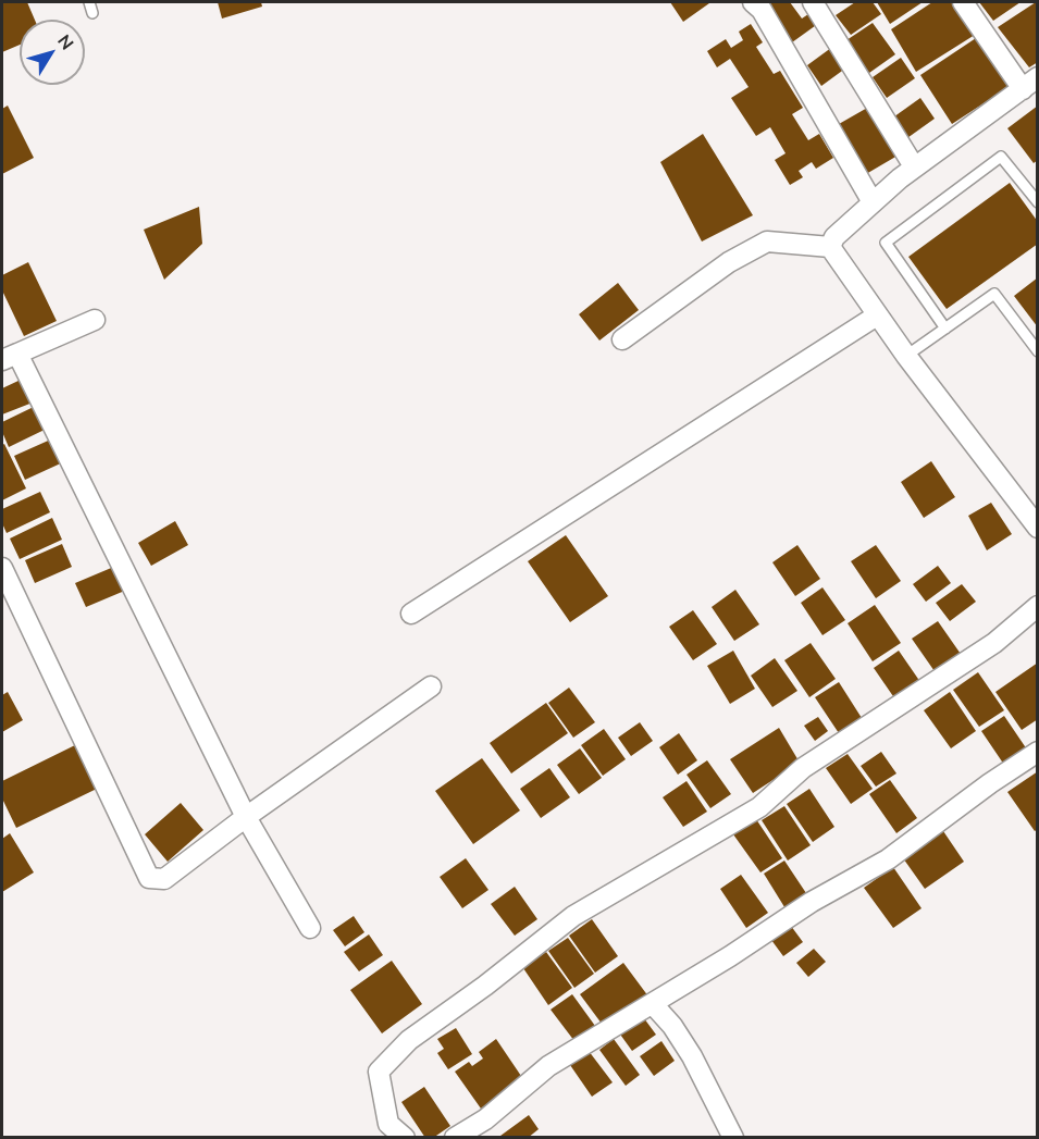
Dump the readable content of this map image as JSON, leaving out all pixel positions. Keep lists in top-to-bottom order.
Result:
{
  "north": "top right"
}
